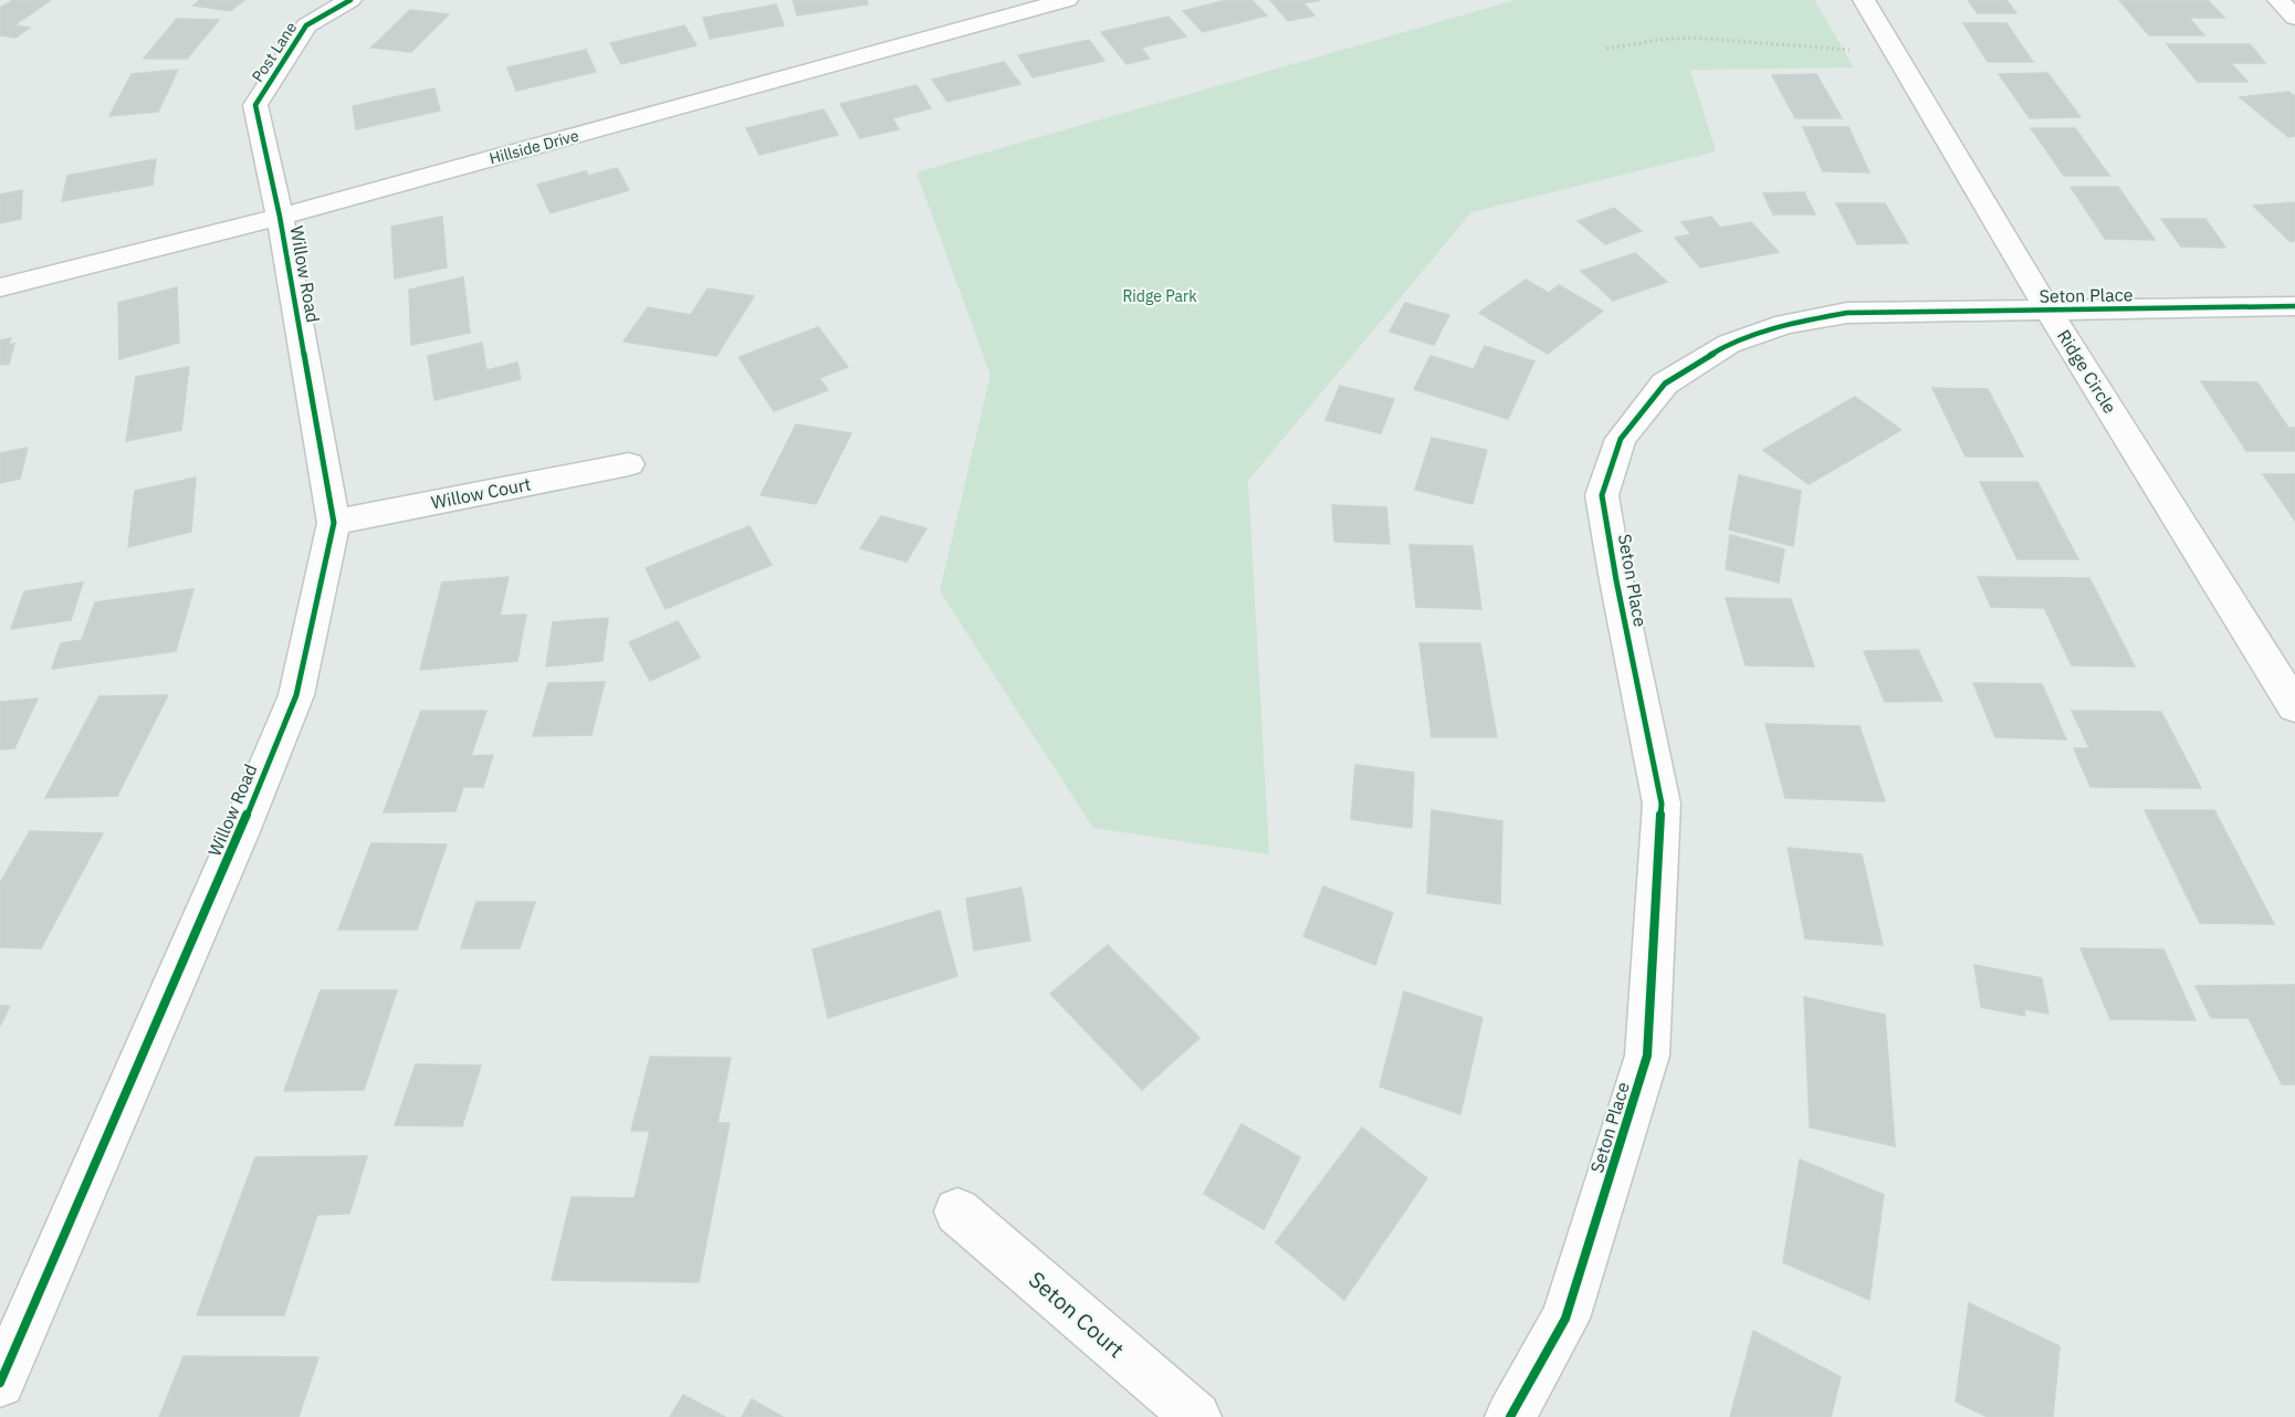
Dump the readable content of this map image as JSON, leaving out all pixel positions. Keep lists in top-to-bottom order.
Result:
{
  "streets": {
    "street": [
      "Post Lane",
      "Hillside Drive",
      "Willow Road",
      "Seton Place",
      "Ridge Circle",
      "Willow Court",
      "Seton Court"
    ]
  },
  "crossings": [
    ["Post Lane", "Hillside Drive"],
    ["Post Lane", "Willow Road"],
    ["Hillside Drive", "Willow Road"],
    ["Willow Road", "Willow Court"],
    ["Seton Place", "Ridge Circle"]
  ],
  "parks": ["Ridge Park"]
}
